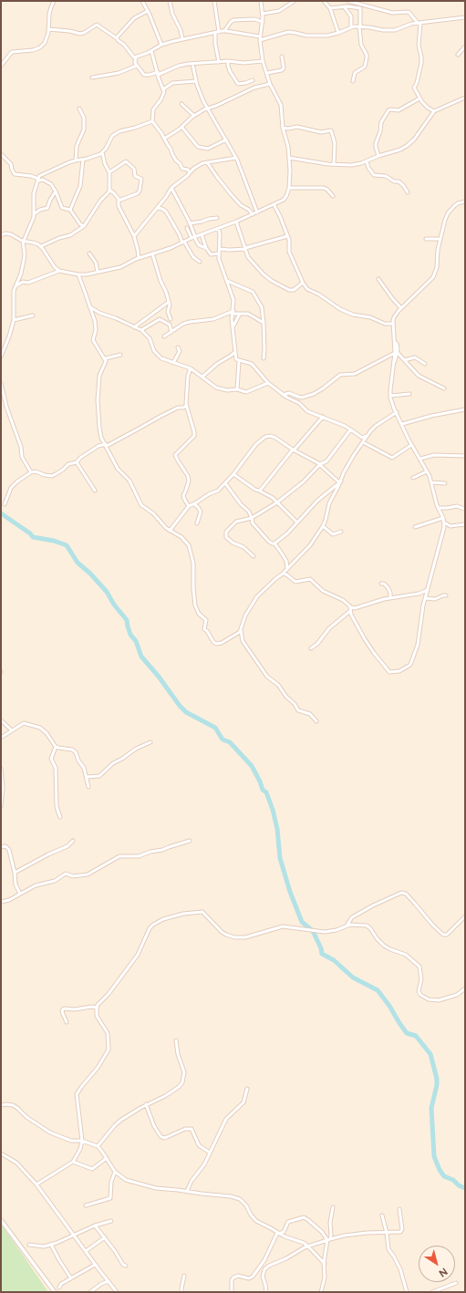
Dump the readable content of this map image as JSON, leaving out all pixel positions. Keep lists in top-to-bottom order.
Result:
{
  "north": "bottom right"
}
